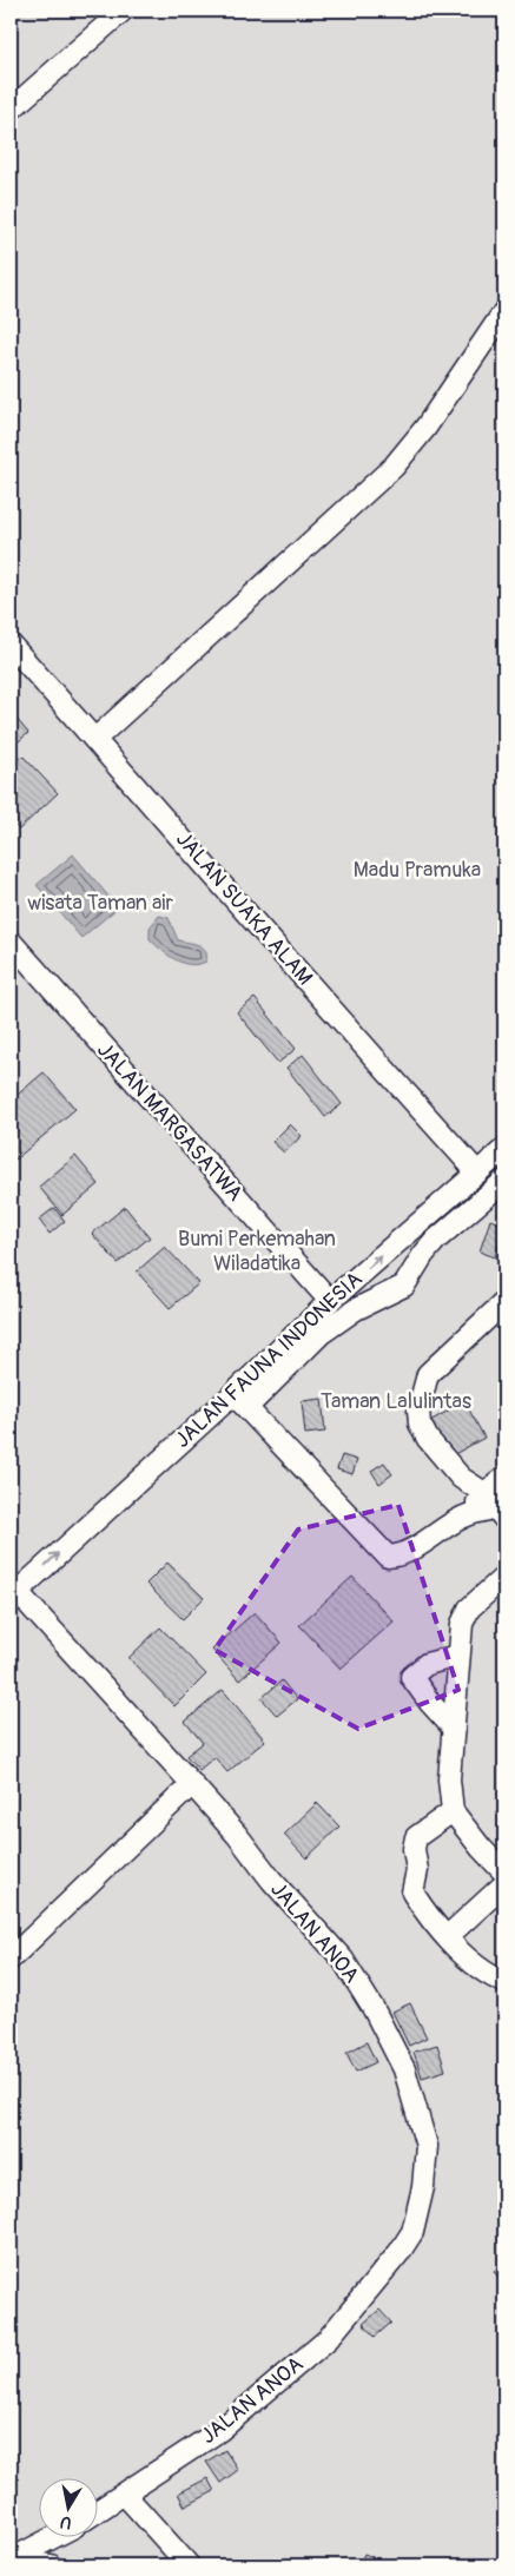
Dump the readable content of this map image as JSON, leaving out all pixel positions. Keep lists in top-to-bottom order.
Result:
{
  "streets": {
    "street": [
      "JALAN SUAKA ALAM",
      "JALAN MARGASATWA",
      "JALAN FAUNA INDONESIA",
      "JALAN ANOA"
    ]
  },
  "crossings": [
    ["JALAN SUAKA ALAM", "JALAN FAUNA INDONESIA"],
    ["JALAN MARGASATWA", "JALAN FAUNA INDONESIA"],
    ["JALAN FAUNA INDONESIA", "JALAN ANOA"]
  ],
  "parks": [
    "Madu Pramuka",
    "wisata Taman air",
    "Bumi Perkemahan Wiladatika",
    "Taman Lalulintas"
  ],
  "north": "bottom"
}
